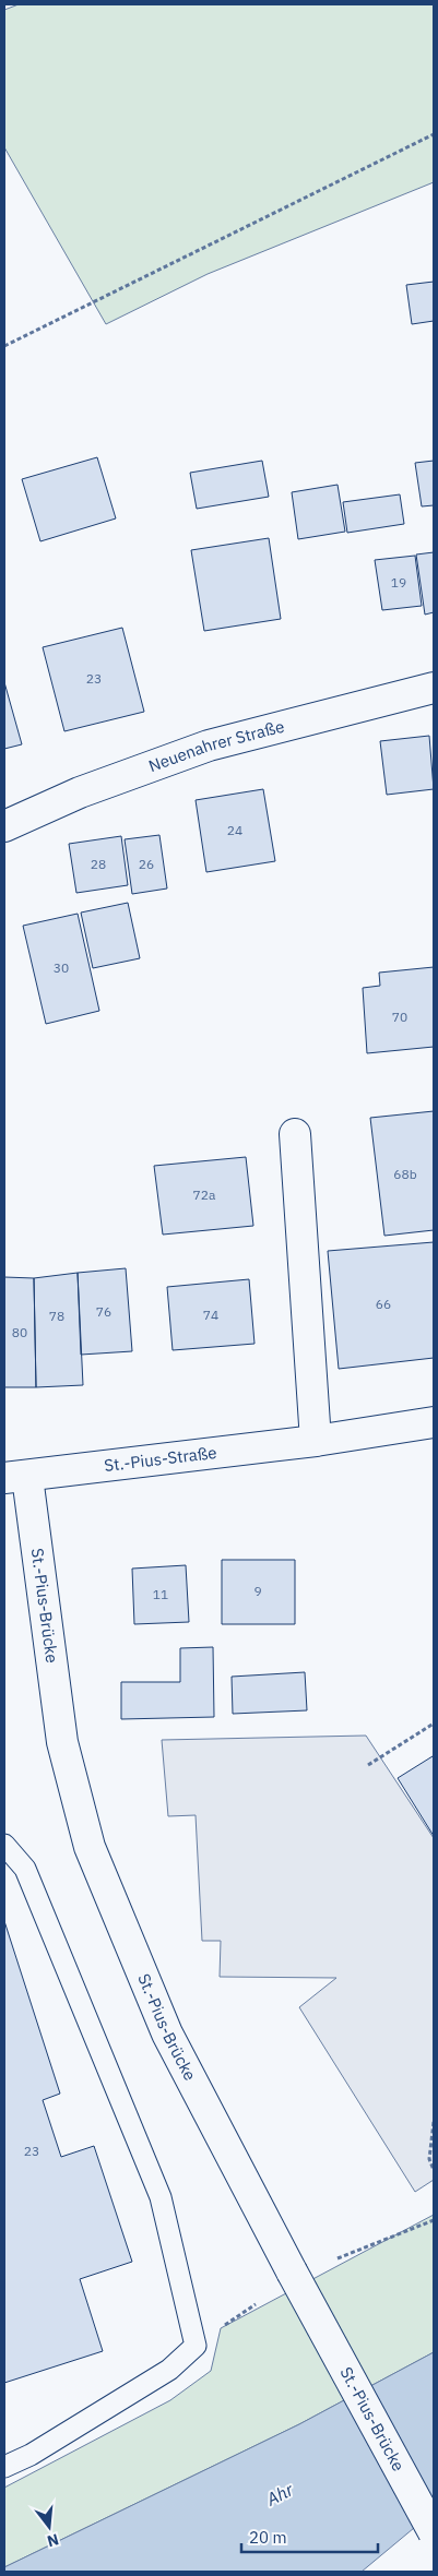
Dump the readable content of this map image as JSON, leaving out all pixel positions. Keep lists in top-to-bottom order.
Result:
{
  "streets": {
    "street": ["Neuenahrer Straße", "St.-Pius-Straße", "St.-Pius-Brücke"]
  },
  "crossings": [
    ["St.-Pius-Straße", "St.-Pius-Brücke"]
  ],
  "water": ["Ahr"],
  "house_numbers": [
    "19",
    "23",
    "24",
    "28",
    "26",
    "30",
    "70",
    "68b",
    "72a",
    "66",
    "76",
    "74",
    "78",
    "80",
    "9",
    "11",
    "23"
  ],
  "scale_bar": "20 m",
  "north": "bottom"
}
